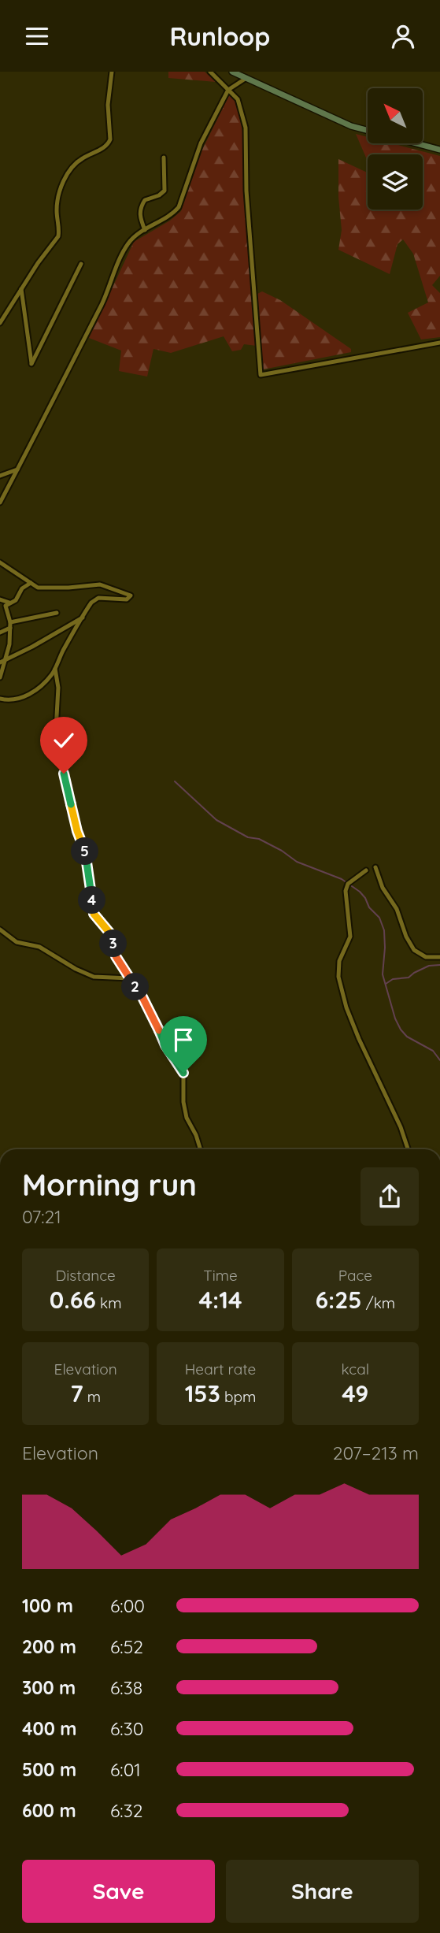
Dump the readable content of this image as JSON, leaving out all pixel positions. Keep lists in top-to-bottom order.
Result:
{
  "north": "top left",
  "page": {
    "header": "Runloop",
    "pins": [
      "5",
      "4",
      "3",
      "2"
    ],
    "heading": ["Morning run", "07:21"],
    "stats": [
      ["Distance", "0.66 km"],
      ["Time", "4:14"],
      ["Pace", "6:25 /km"],
      ["Elevation", "7 m"],
      ["Heart rate", "153 bpm"],
      ["kcal", "49"]
    ],
    "chart": ["Elevation", "207–213 m"],
    "list": [
      {
        "name": "100 m",
        "note": "6:00"
      },
      {
        "name": "200 m",
        "note": "6:52"
      },
      {
        "name": "300 m",
        "note": "6:38"
      },
      {
        "name": "400 m",
        "note": "6:30"
      },
      {
        "name": "500 m",
        "note": "6:01"
      },
      {
        "name": "600 m",
        "note": "6:32"
      }
    ],
    "buttons": ["Save", "Share"]
  }
}
